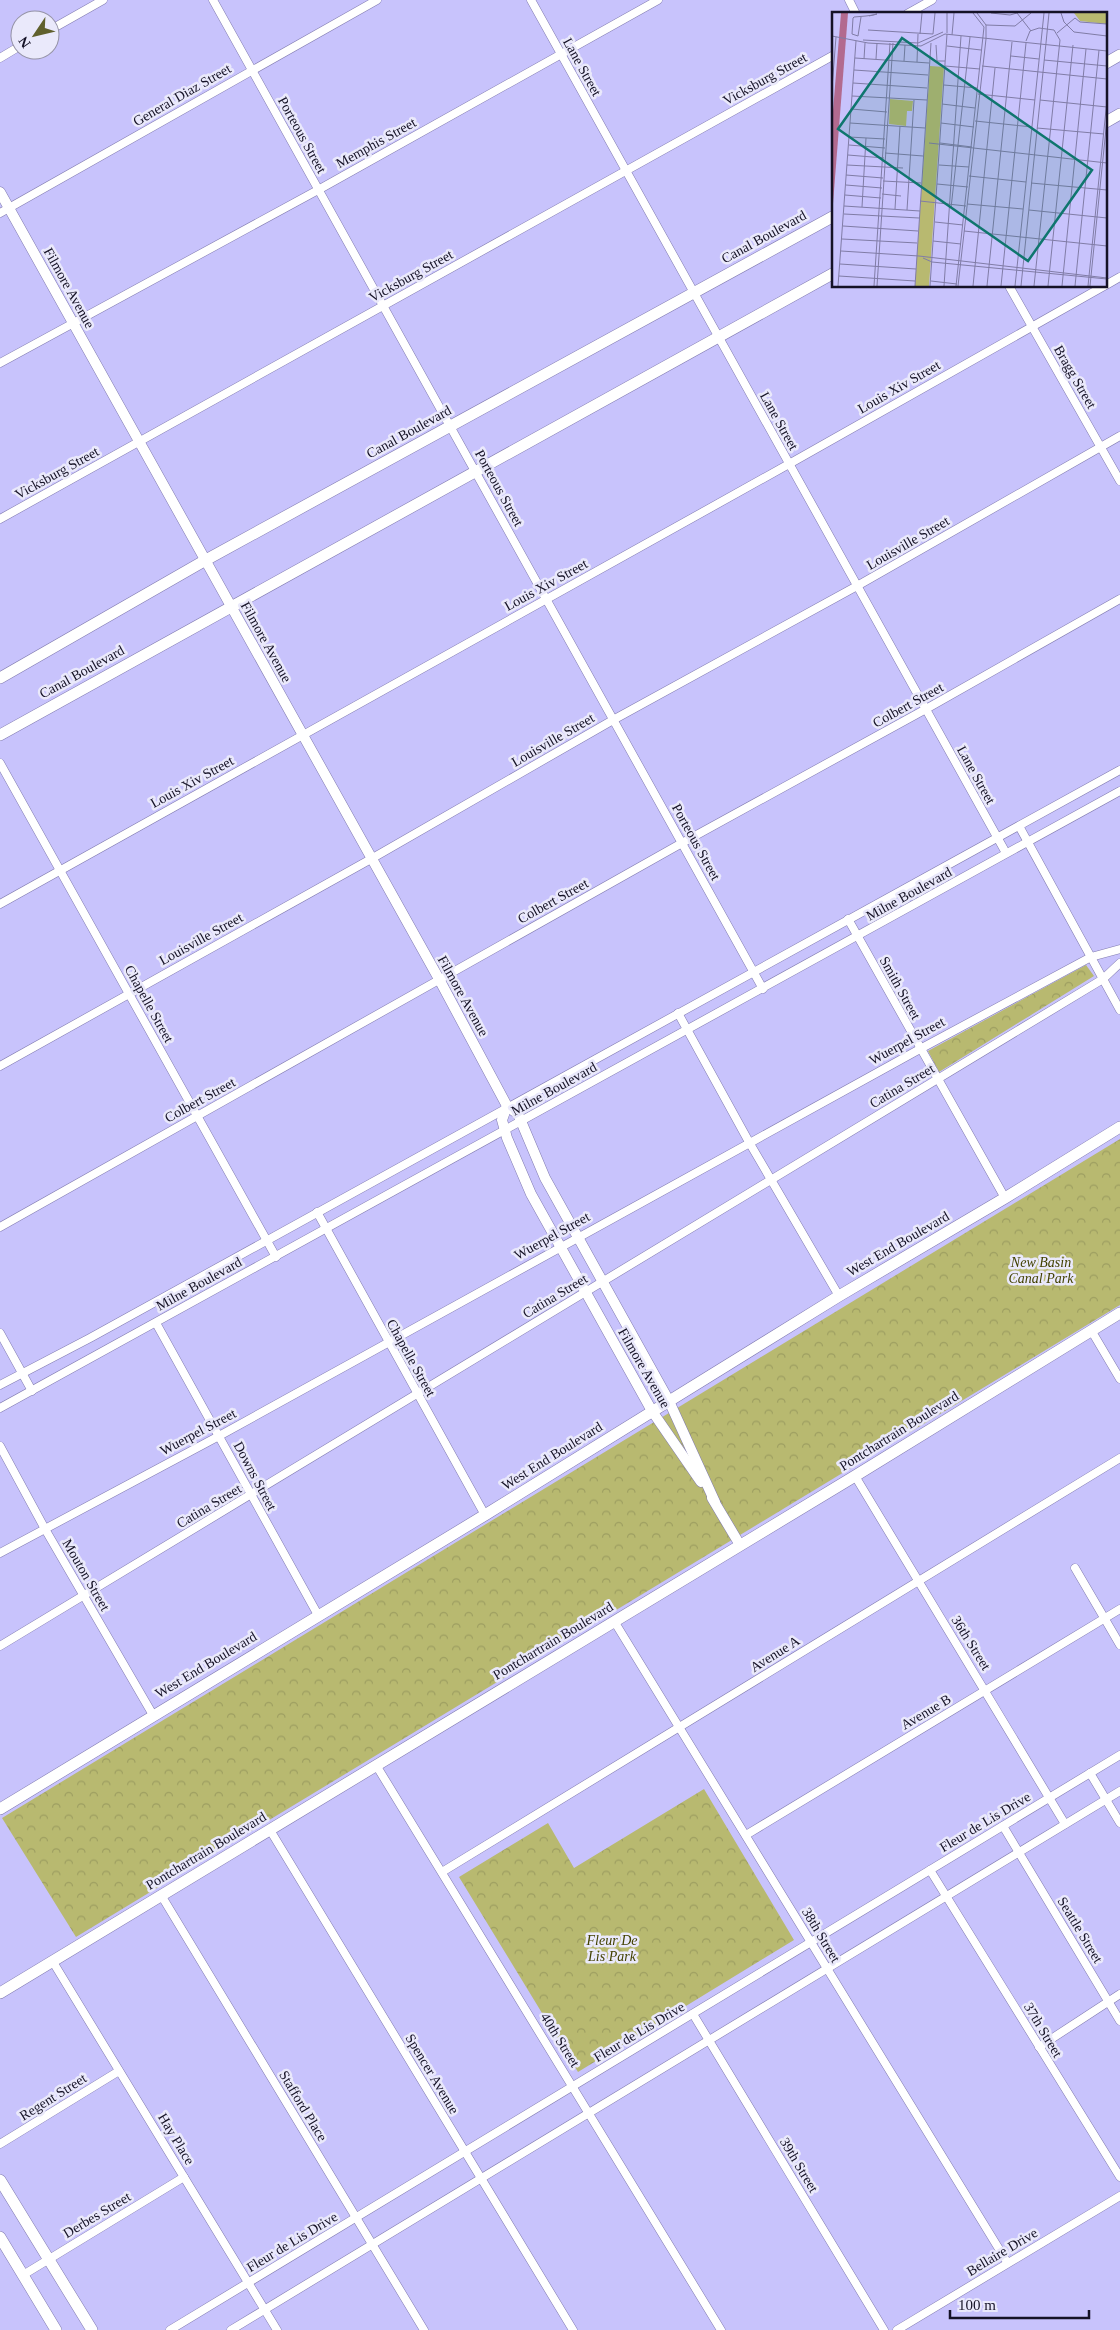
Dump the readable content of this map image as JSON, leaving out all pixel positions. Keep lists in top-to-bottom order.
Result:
{
  "streets": {
    "main road": ["Canal Boulevard", "West End Boulevard", "Pontchartrain Boulevard"],
    "street": [
      "Lane Street",
      "Vicksburg Street",
      "General Diaz Street",
      "Porteous Street",
      "Memphis Street",
      "Filmore Avenue",
      "Bragg Street",
      "Louis Xiv Street",
      "Louisville Street",
      "Colbert Street",
      "Milne Boulevard",
      "Smith Street",
      "Chapelle Street",
      "Wuerpel Street",
      "Catina Street",
      "Downs Street",
      "Mouton Street",
      "36th Street",
      "Avenue A",
      "Avenue B",
      "Fleur de Lis Drive",
      "Seattle Street",
      "38th Street",
      "37th Street",
      "40th Street",
      "Spencer Avenue",
      "Regent Street",
      "Stafford Place",
      "Hay Place",
      "39th Street",
      "Derbes Street",
      "Bellaire Drive"
    ]
  },
  "crossings": [
    ["Lane Street", "Vicksburg Street"],
    ["Lane Street", "Memphis Street"],
    ["Lane Street", "Canal Boulevard"],
    ["Lane Street", "Louis Xiv Street"],
    ["Lane Street", "Louisville Street"],
    ["Lane Street", "Colbert Street"],
    ["Lane Street", "Milne Boulevard"],
    ["Vicksburg Street", "Porteous Street"],
    ["Vicksburg Street", "Filmore Avenue"],
    ["General Diaz Street", "Porteous Street"],
    ["General Diaz Street", "Filmore Avenue"],
    ["Porteous Street", "Memphis Street"],
    ["Porteous Street", "Canal Boulevard"],
    ["Porteous Street", "Louis Xiv Street"],
    ["Porteous Street", "Louisville Street"],
    ["Porteous Street", "Colbert Street"],
    ["Porteous Street", "Milne Boulevard"],
    ["Memphis Street", "Filmore Avenue"],
    ["Canal Boulevard", "Filmore Avenue"],
    ["Filmore Avenue", "Louis Xiv Street"],
    ["Filmore Avenue", "Louisville Street"],
    ["Filmore Avenue", "Colbert Street"],
    ["Filmore Avenue", "Milne Boulevard"],
    ["Filmore Avenue", "Wuerpel Street"],
    ["Filmore Avenue", "Catina Street"],
    ["Filmore Avenue", "West End Boulevard"],
    ["Filmore Avenue", "Pontchartrain Boulevard"],
    ["Bragg Street", "Louis Xiv Street"],
    ["Bragg Street", "Louisville Street"],
    ["Louis Xiv Street", "Chapelle Street"],
    ["Louisville Street", "Chapelle Street"],
    ["Colbert Street", "Chapelle Street"],
    ["Milne Boulevard", "Smith Street"],
    ["Milne Boulevard", "Chapelle Street"],
    ["Milne Boulevard", "Downs Street"],
    ["Smith Street", "Wuerpel Street"],
    ["Smith Street", "Catina Street"],
    ["Smith Street", "West End Boulevard"],
    ["Chapelle Street", "Wuerpel Street"],
    ["Chapelle Street", "Catina Street"],
    ["Chapelle Street", "West End Boulevard"],
    ["Wuerpel Street", "Downs Street"],
    ["Wuerpel Street", "Mouton Street"],
    ["Catina Street", "Downs Street"],
    ["Catina Street", "Mouton Street"],
    ["West End Boulevard", "Downs Street"],
    ["West End Boulevard", "Mouton Street"],
    ["Pontchartrain Boulevard", "36th Street"],
    ["Pontchartrain Boulevard", "38th Street"],
    ["Pontchartrain Boulevard", "40th Street"],
    ["Pontchartrain Boulevard", "Spencer Avenue"],
    ["Pontchartrain Boulevard", "Stafford Place"],
    ["Pontchartrain Boulevard", "Hay Place"],
    ["36th Street", "Avenue A"],
    ["36th Street", "Avenue B"],
    ["36th Street", "Fleur de Lis Drive"],
    ["Avenue A", "38th Street"],
    ["Avenue A", "40th Street"],
    ["Avenue B", "38th Street"],
    ["Fleur de Lis Drive", "Seattle Street"],
    ["Fleur de Lis Drive", "38th Street"],
    ["Fleur de Lis Drive", "37th Street"],
    ["Fleur de Lis Drive", "40th Street"],
    ["Fleur de Lis Drive", "Spencer Avenue"],
    ["Fleur de Lis Drive", "Stafford Place"],
    ["Fleur de Lis Drive", "Hay Place"],
    ["Fleur de Lis Drive", "39th Street"],
    ["38th Street", "Bellaire Drive"],
    ["Regent Street", "Hay Place"],
    ["Hay Place", "Derbes Street"]
  ],
  "parks": ["New Basin Canal Park", "Fleur De Lis Park"],
  "scale_bar": "100 m",
  "north": "bottom left"
}
